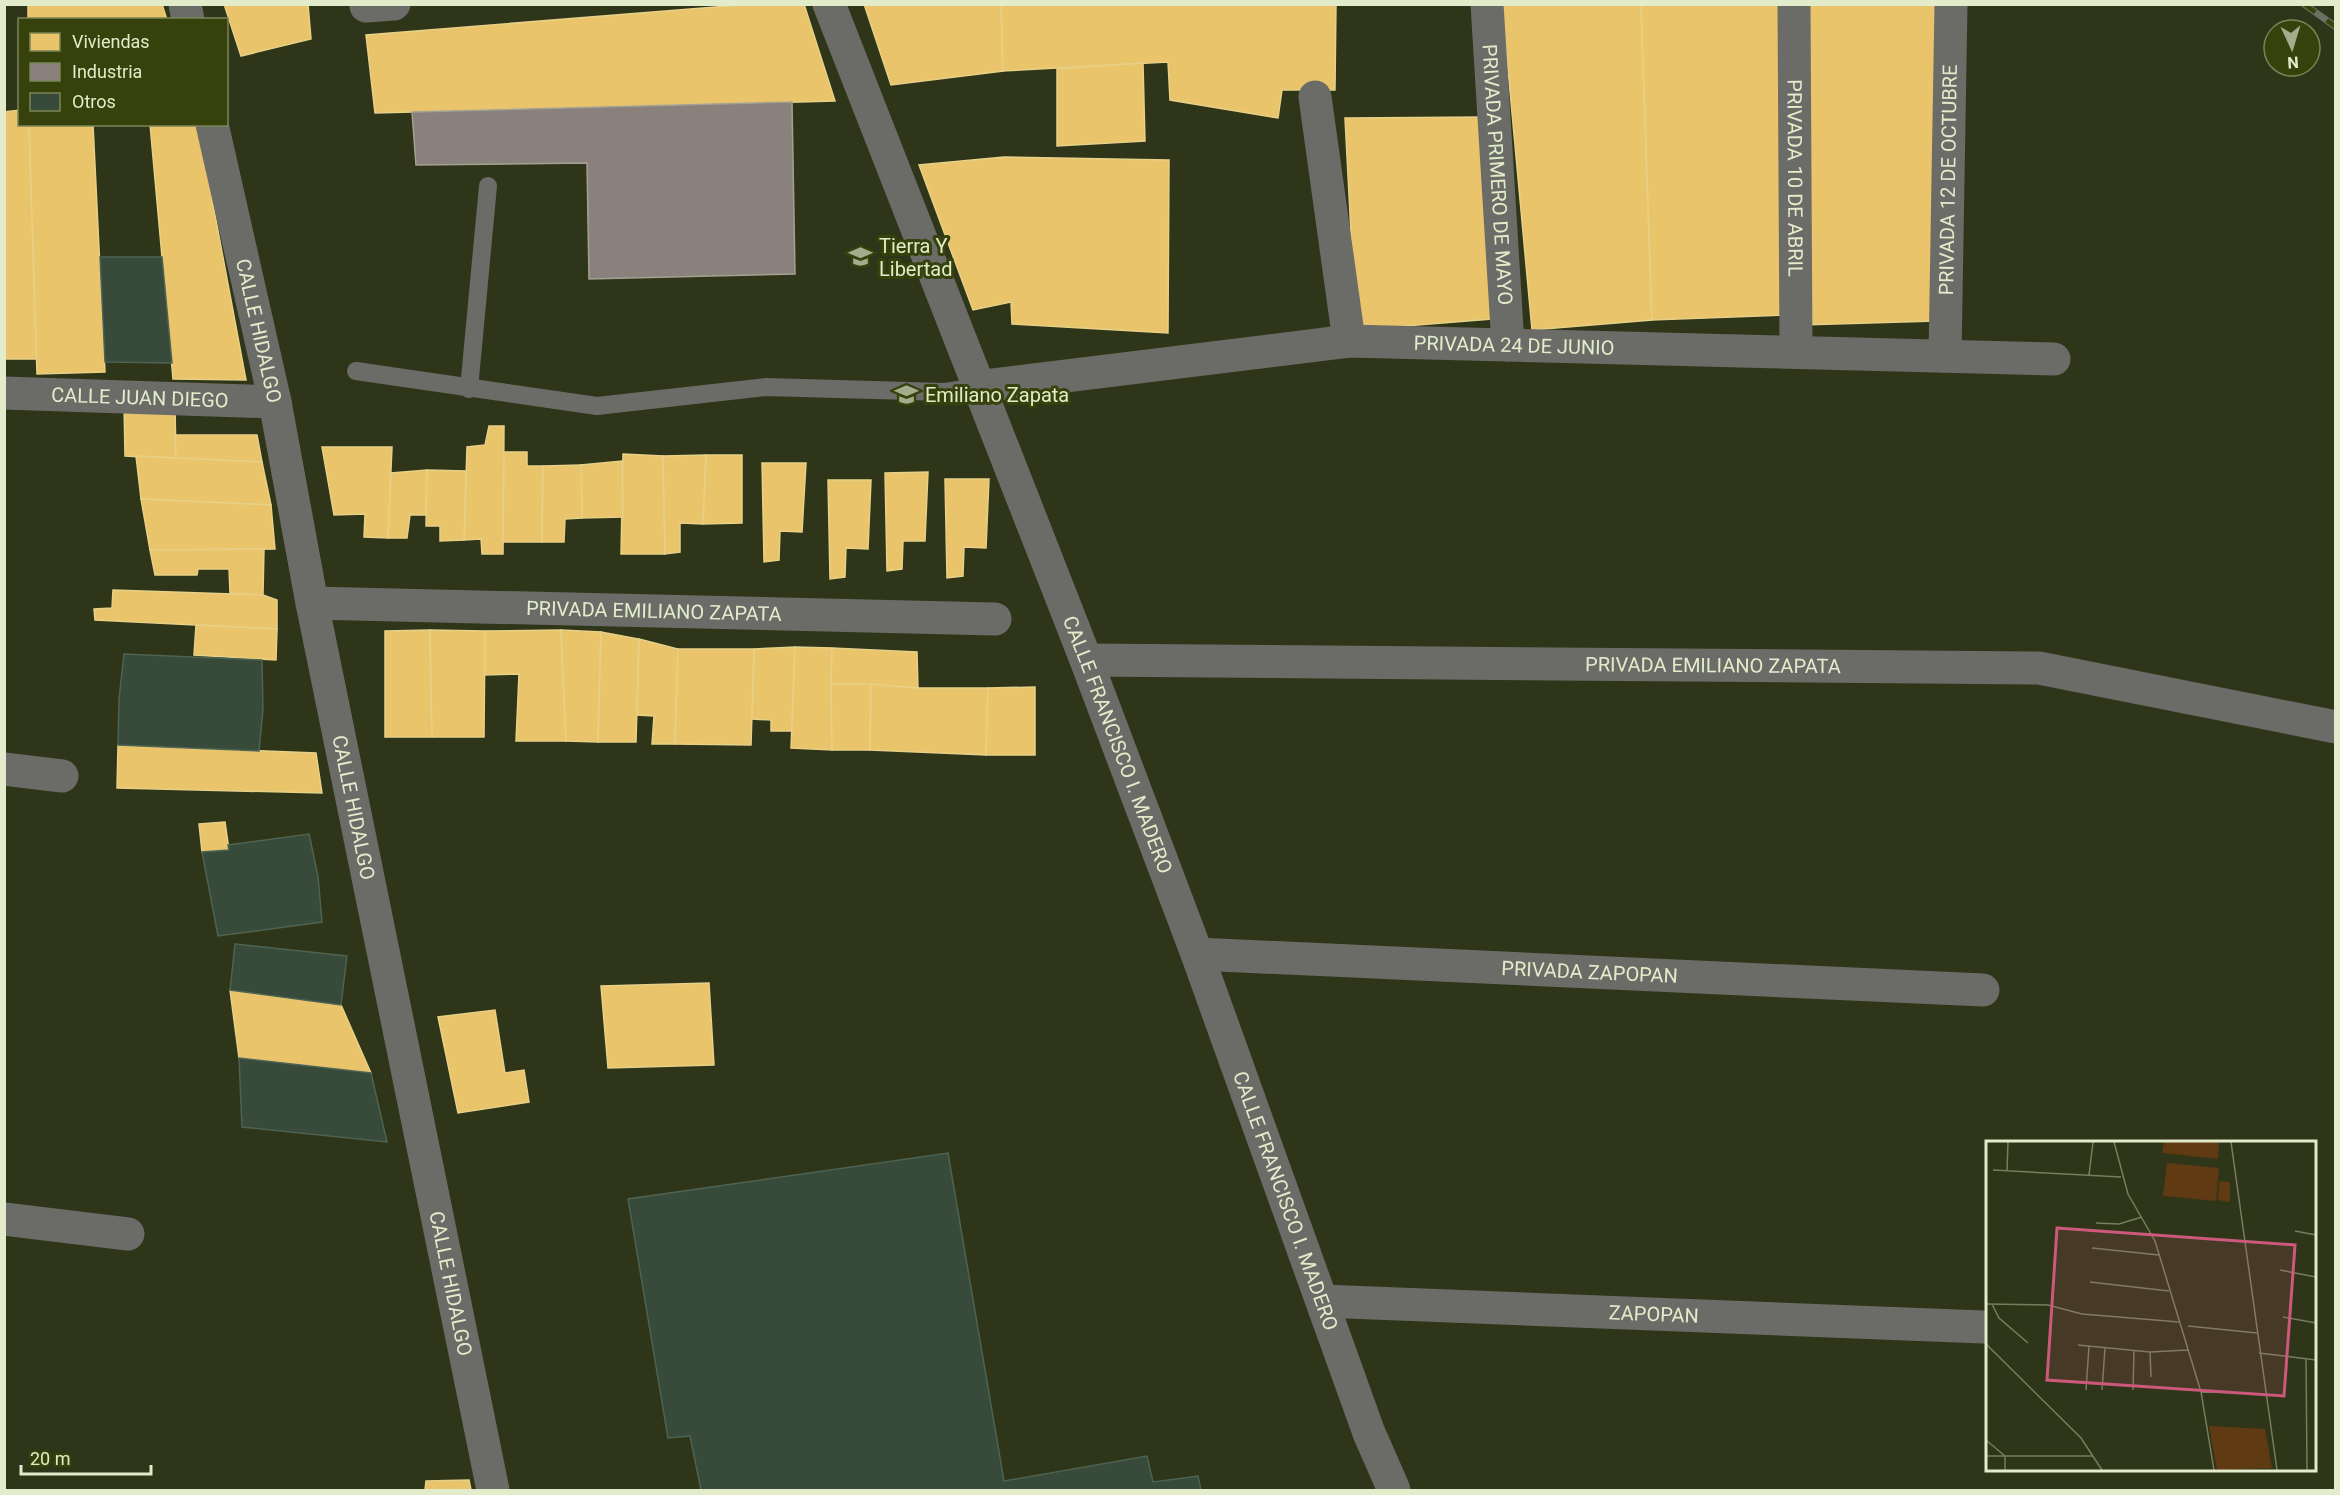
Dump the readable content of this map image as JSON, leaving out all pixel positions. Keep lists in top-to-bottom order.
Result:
{
  "streets": {
    "street": [
      "PRIVADA PRIMERO DE MAYO",
      "PRIVADA 10 DE ABRIL",
      "PRIVADA 12 DE OCTUBRE",
      "CALLE HIDALGO",
      "PRIVADA 24 DE JUNIO",
      "CALLE JUAN DIEGO",
      "PRIVADA EMILIANO ZAPATA",
      "CALLE FRANCISCO I. MADERO",
      "PRIVADA ZAPOPAN",
      "ZAPOPAN"
    ]
  },
  "crossings": [
    ["PRIVADA PRIMERO DE MAYO", "PRIVADA 24 DE JUNIO"],
    ["PRIVADA 10 DE ABRIL", "PRIVADA 24 DE JUNIO"],
    ["PRIVADA 12 DE OCTUBRE", "PRIVADA 24 DE JUNIO"],
    ["CALLE HIDALGO", "CALLE JUAN DIEGO"],
    ["CALLE HIDALGO", "PRIVADA EMILIANO ZAPATA"],
    ["PRIVADA 24 DE JUNIO", "CALLE FRANCISCO I. MADERO"],
    ["PRIVADA EMILIANO ZAPATA", "CALLE FRANCISCO I. MADERO"],
    ["CALLE FRANCISCO I. MADERO", "PRIVADA ZAPOPAN"],
    ["CALLE FRANCISCO I. MADERO", "ZAPOPAN"]
  ],
  "places": {
    "school or university": ["Tierra Y Libertad", "Emiliano Zapata"]
  },
  "legend": ["Viviendas", "Industria", "Otros"],
  "scale_bar": "20 m",
  "north": "bottom"
}
